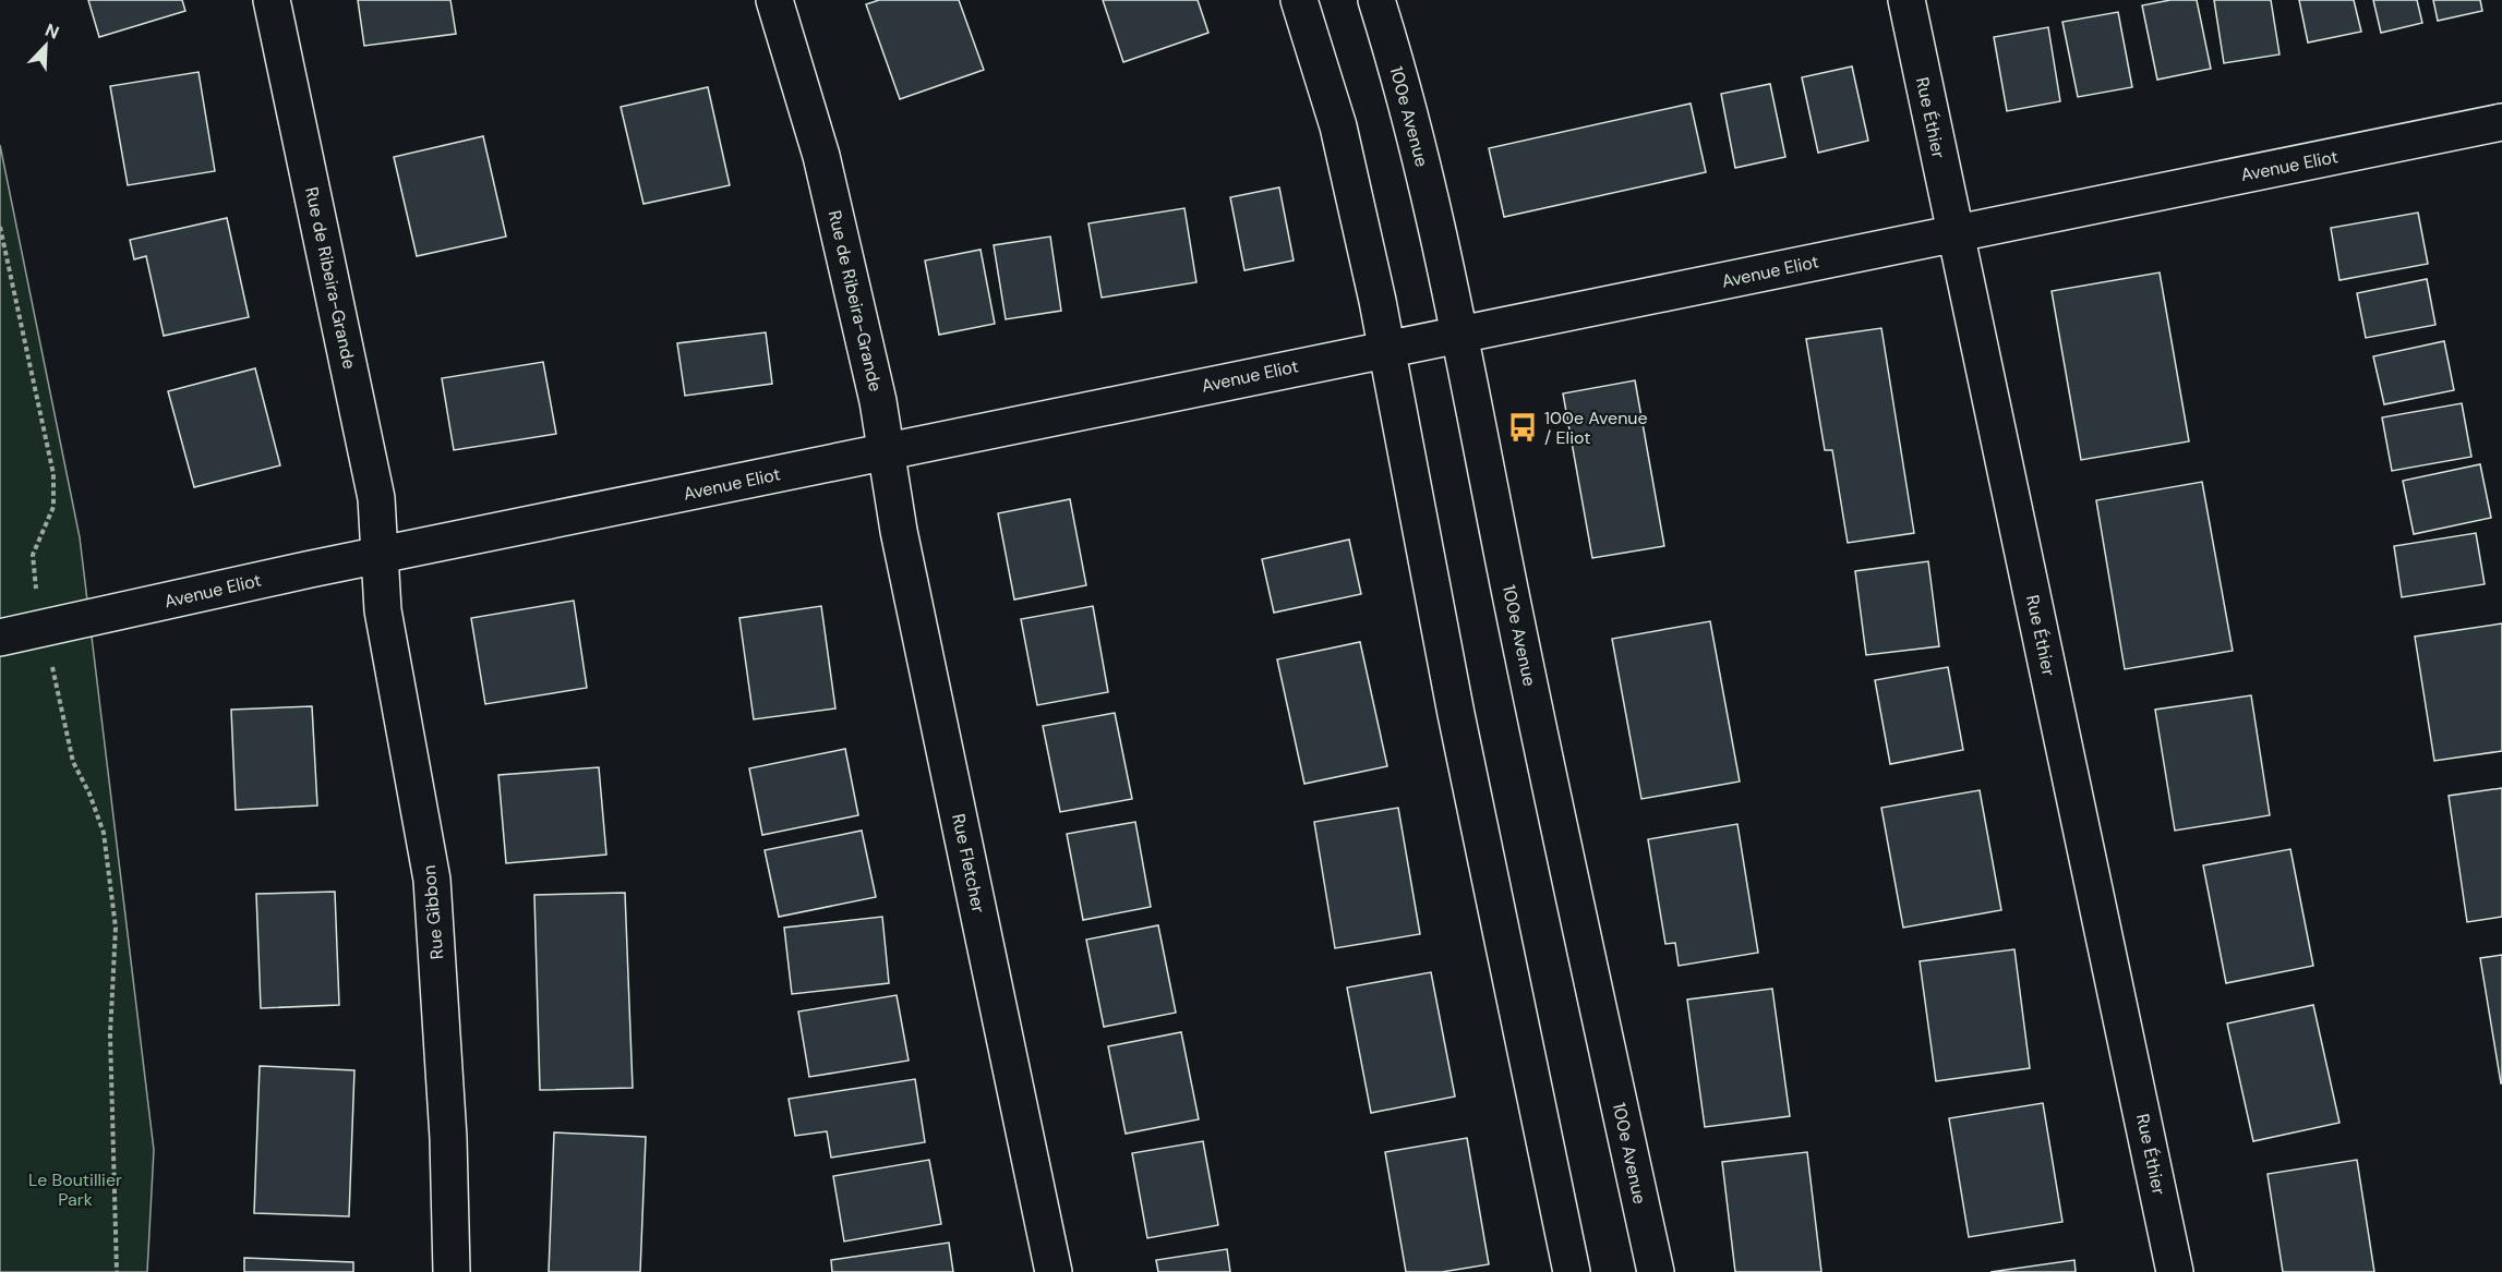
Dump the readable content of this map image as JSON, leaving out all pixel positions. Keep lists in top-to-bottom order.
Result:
{
  "streets": {
    "street": [
      "100e Avenue",
      "Rue Éthier",
      "Avenue Eliot",
      "Rue de Ribeira-Grande",
      "Rue Fletcher",
      "Rue Gibbon"
    ]
  },
  "crossings": [
    ["100e Avenue", "Avenue Eliot"],
    ["Rue Éthier", "Avenue Eliot"],
    ["Avenue Eliot", "Rue de Ribeira-Grande"],
    ["Avenue Eliot", "Rue Fletcher"],
    ["Avenue Eliot", "Rue Gibbon"],
    ["Rue de Ribeira-Grande", "Rue Fletcher"],
    ["Rue de Ribeira-Grande", "Rue Gibbon"]
  ],
  "parks": ["Le Boutillier Park"],
  "places": {
    "bus stop": ["100e Avenue / Eliot"]
  },
  "north": "top right"
}
